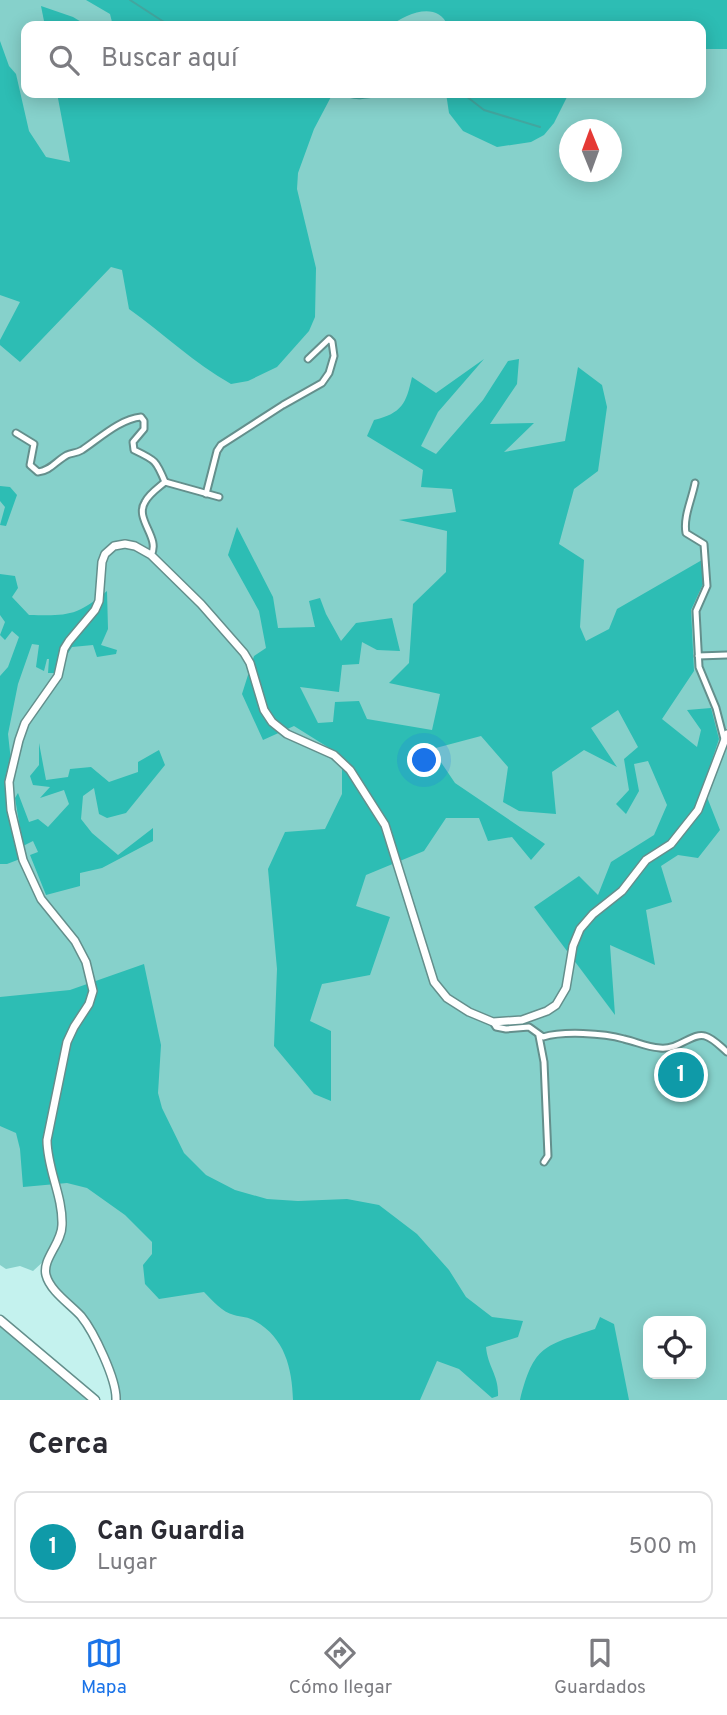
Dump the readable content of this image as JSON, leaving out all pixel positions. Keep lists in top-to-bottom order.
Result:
{
  "north": "top",
  "page": {
    "search": "Buscar aquí",
    "pins": "1",
    "heading": "Cerca",
    "list": [
      {
        "mark": "1",
        "name": "Can Guardia",
        "note": "Lugar",
        "value": "500 m"
      }
    ],
    "nav": ["Mapa", "Cómo llegar", "Guardados"]
  }
}
